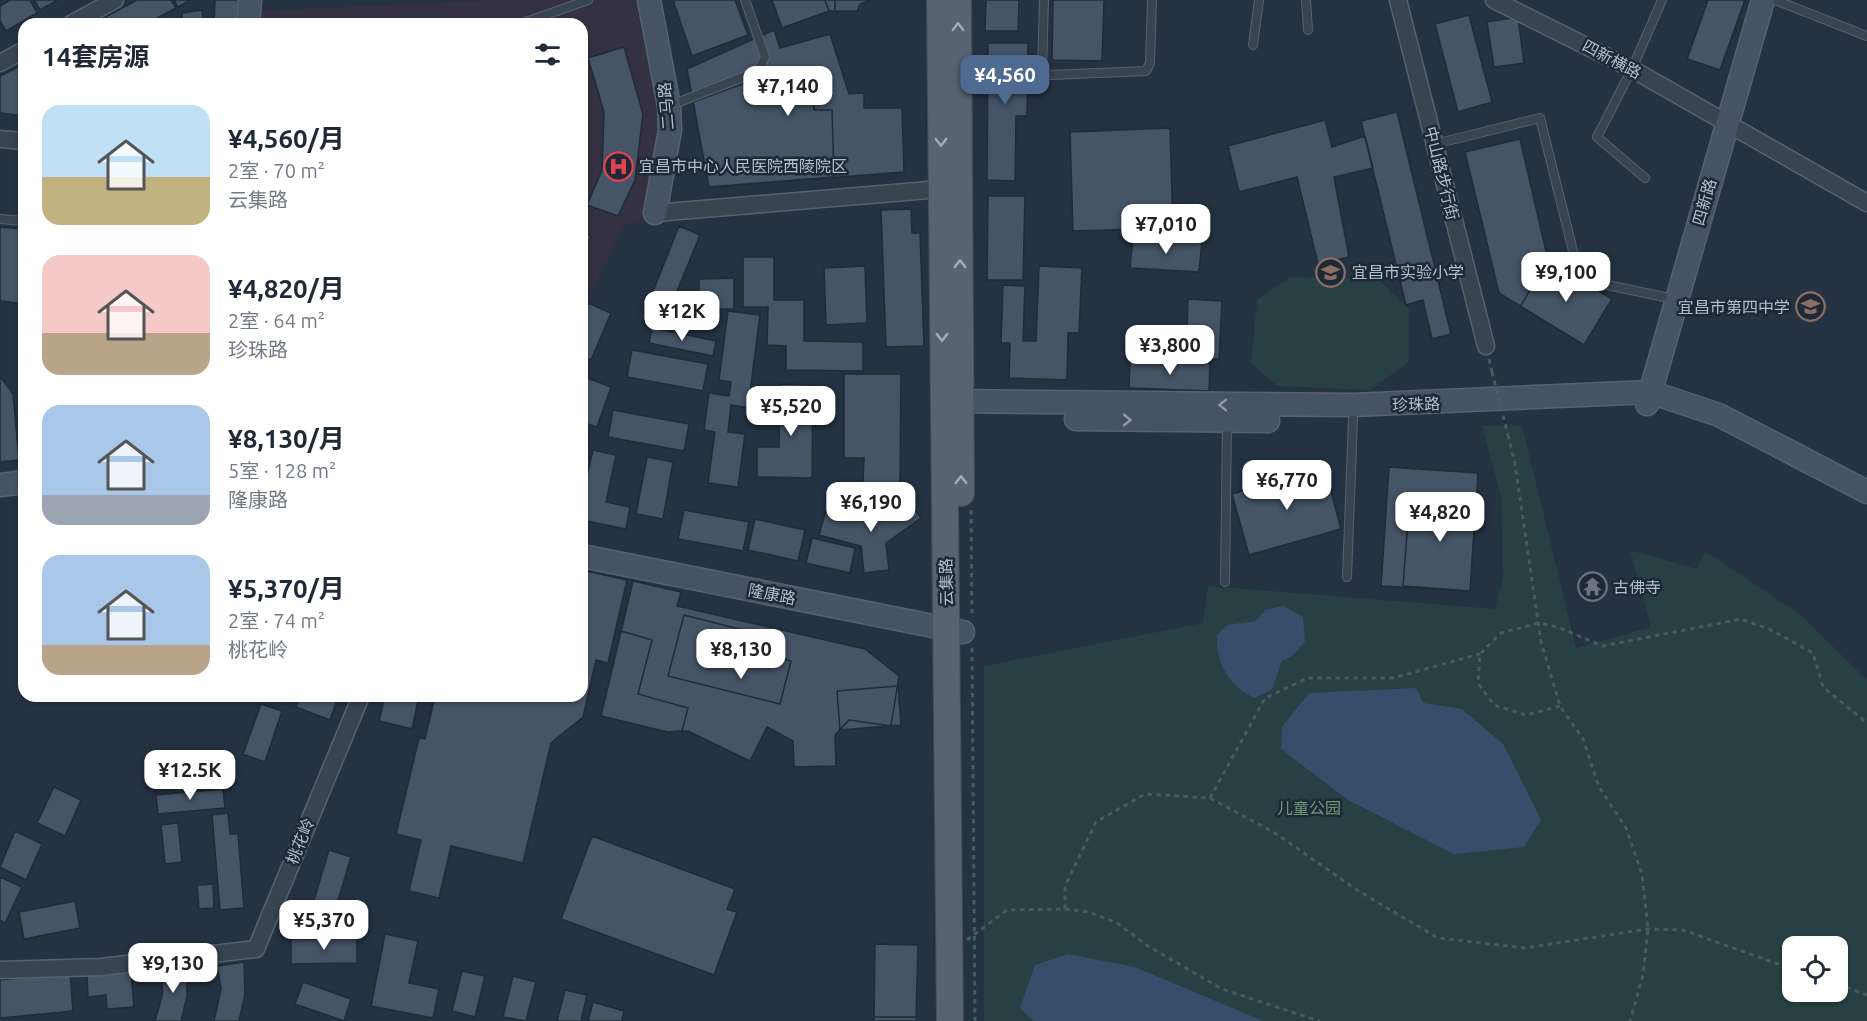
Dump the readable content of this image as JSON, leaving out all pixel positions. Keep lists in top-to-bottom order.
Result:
{
  "streets": {
    "main road": [
      "二马路",
      "四新路",
      "珍珠路",
      "云集路",
      "隆康路"
    ],
    "street": ["四新横路", "中山路步行街", "桃花岭"]
  },
  "crossings": [
    ["四新横路", "四新路"],
    ["四新路", "珍珠路"],
    ["珍珠路", "云集路"],
    ["云集路", "隆康路"]
  ],
  "parks": ["儿童公园"],
  "places": {
    "hospital": ["宜昌市中心人民医院西陵院区"],
    "school or university": ["宜昌市实验小学", "宜昌市第四中学"],
    "temple": ["古佛寺"]
  },
  "page": {
    "heading": "14套房源",
    "price": [
      "¥4,560",
      "¥7,140",
      "¥7,010",
      "¥9,100",
      "¥12K",
      "¥3,800",
      "¥5,520",
      "¥6,770",
      "¥6,190",
      "¥4,820",
      "¥8,130",
      "¥12.5K",
      "¥5,370",
      "¥9,130"
    ],
    "list": [
      {
        "name": "¥4,560/月",
        "note": "2室 · 70 m² · 云集路"
      },
      {
        "name": "¥4,820/月",
        "note": "2室 · 64 m² · 珍珠路"
      },
      {
        "name": "¥8,130/月",
        "note": "5室 · 128 m² · 隆康路"
      },
      {
        "name": "¥5,370/月",
        "note": "2室 · 74 m² · 桃花岭"
      }
    ]
  }
}
